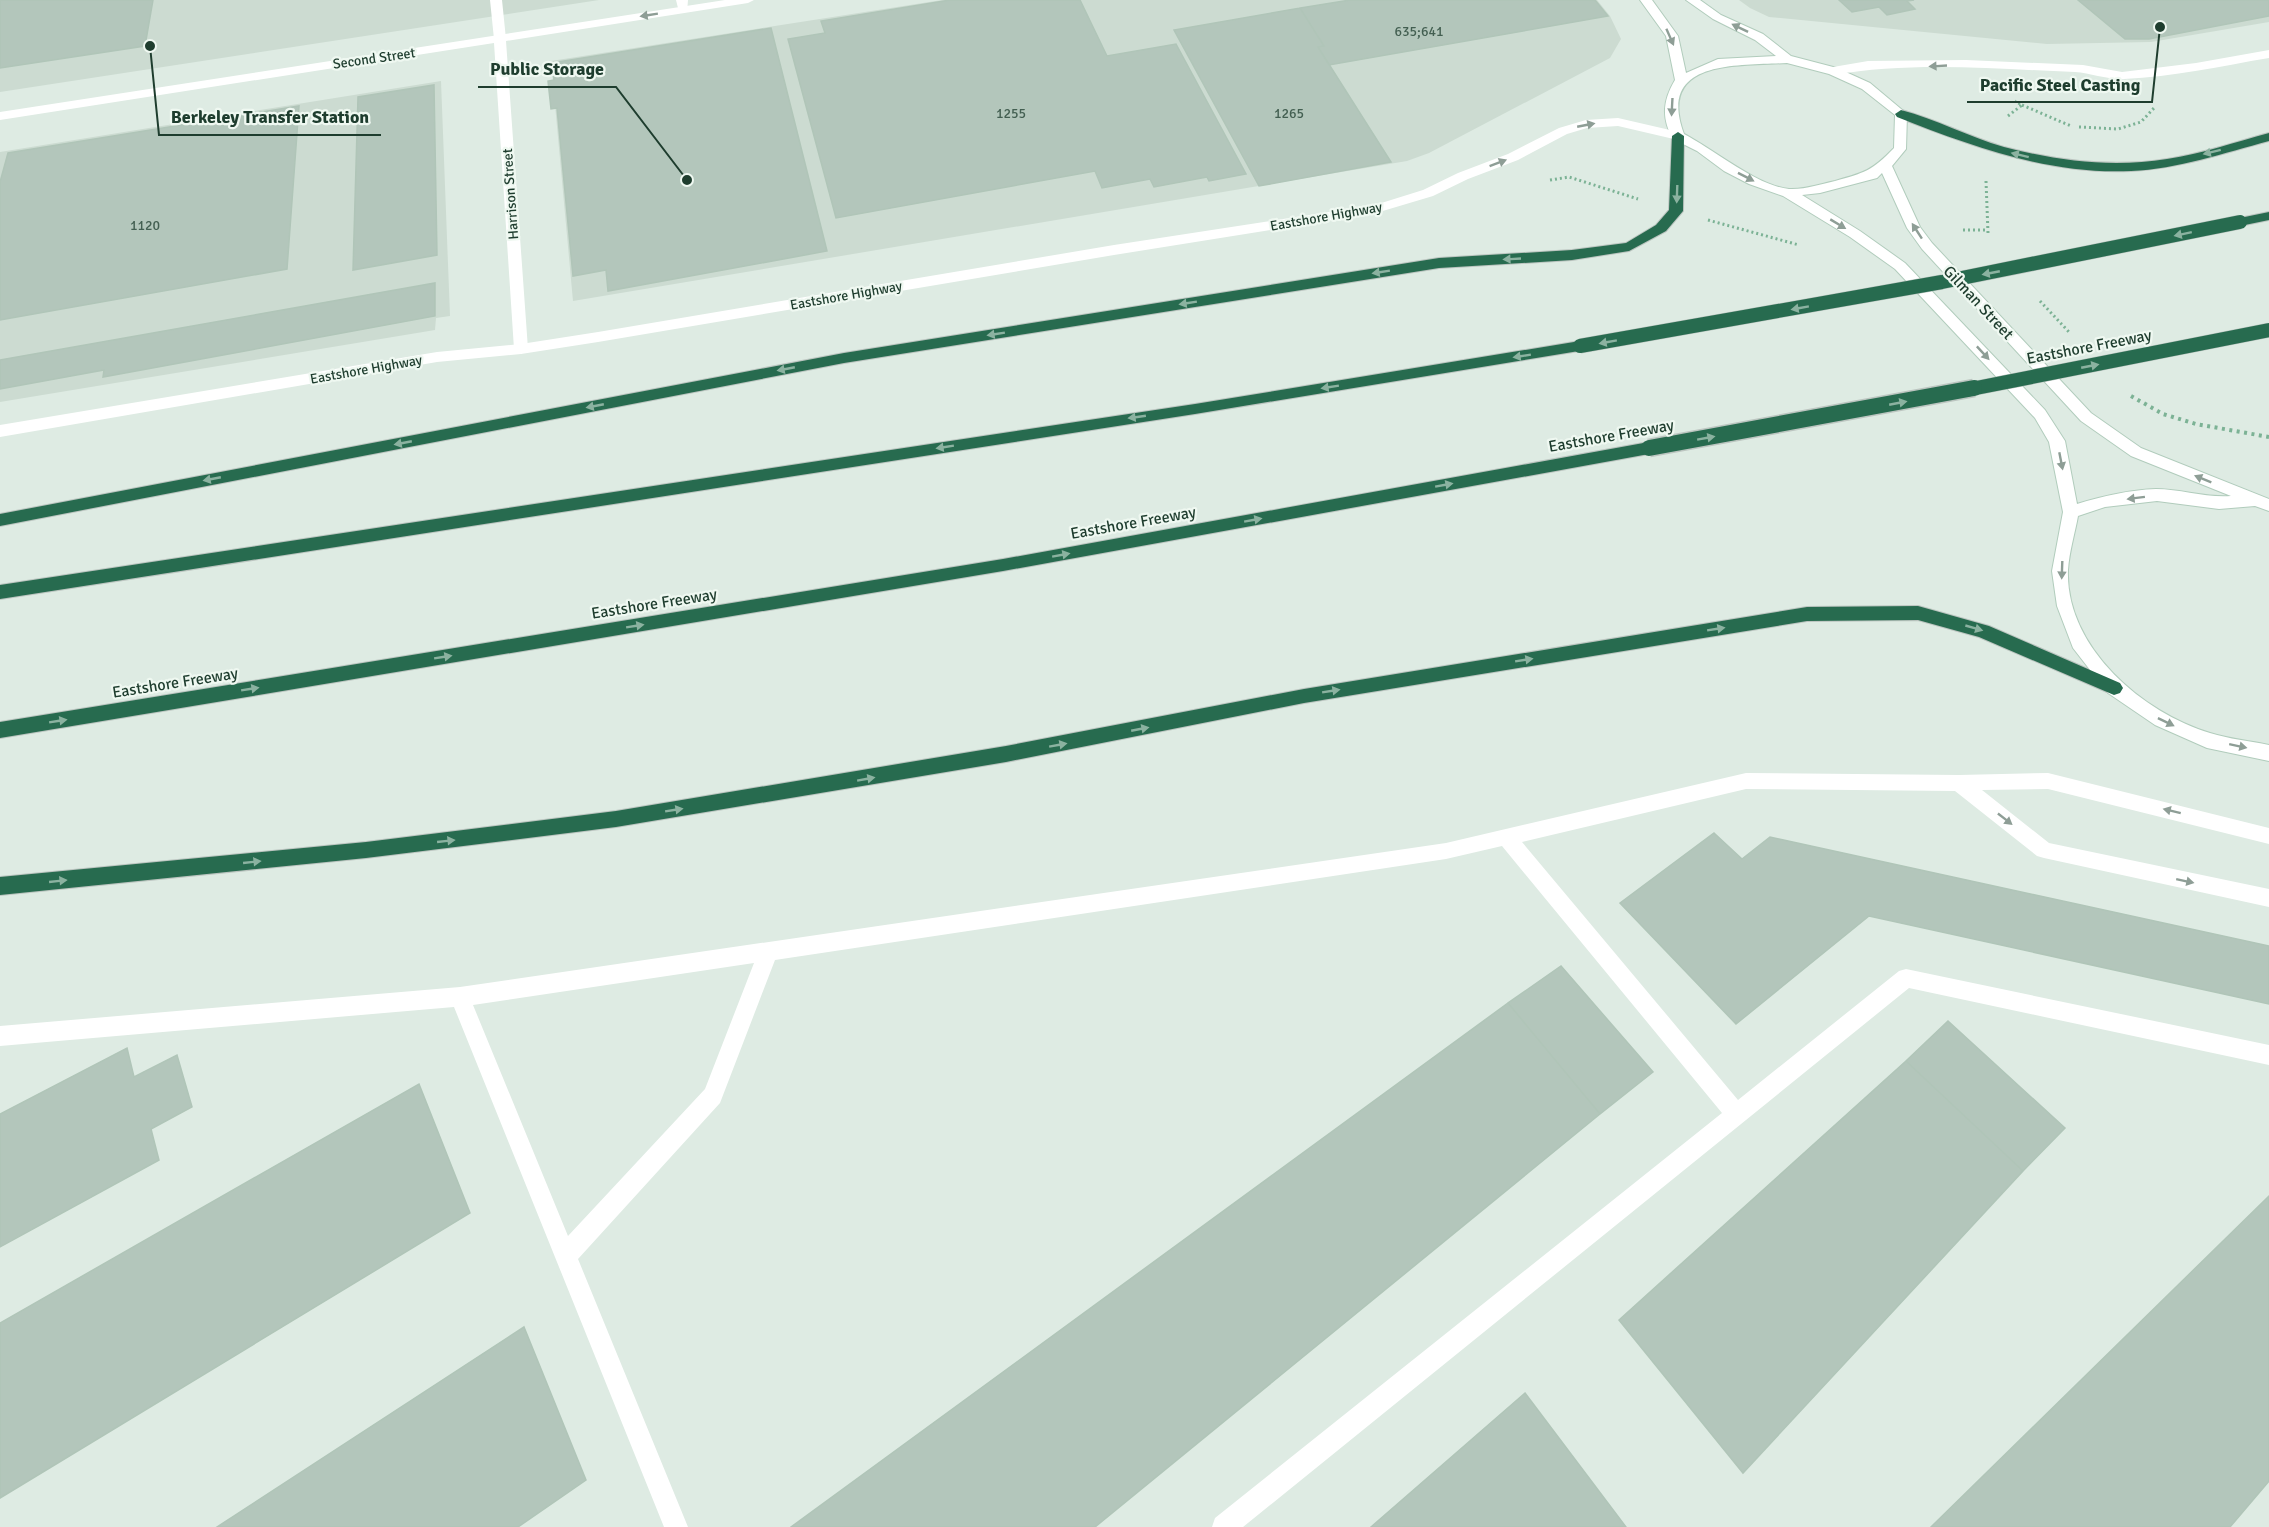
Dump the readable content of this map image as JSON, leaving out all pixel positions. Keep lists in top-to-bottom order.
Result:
{
  "streets": {
    "highway": ["Eastshore Freeway"],
    "street": [
      "Second Street",
      "Harrison Street",
      "Eastshore Highway",
      "Gilman Street"
    ]
  },
  "crossings": [
    ["Second Street", "Harrison Street"],
    ["Harrison Street", "Eastshore Highway"],
    ["Eastshore Highway", "Gilman Street"]
  ],
  "one_way": ["Eastshore Highway"],
  "places": ["Pacific Steel Casting", "Berkeley Transfer Station", "Public Storage"],
  "house_numbers": [
    "635;641",
    "1255",
    "1265",
    "1120"
  ]
}
